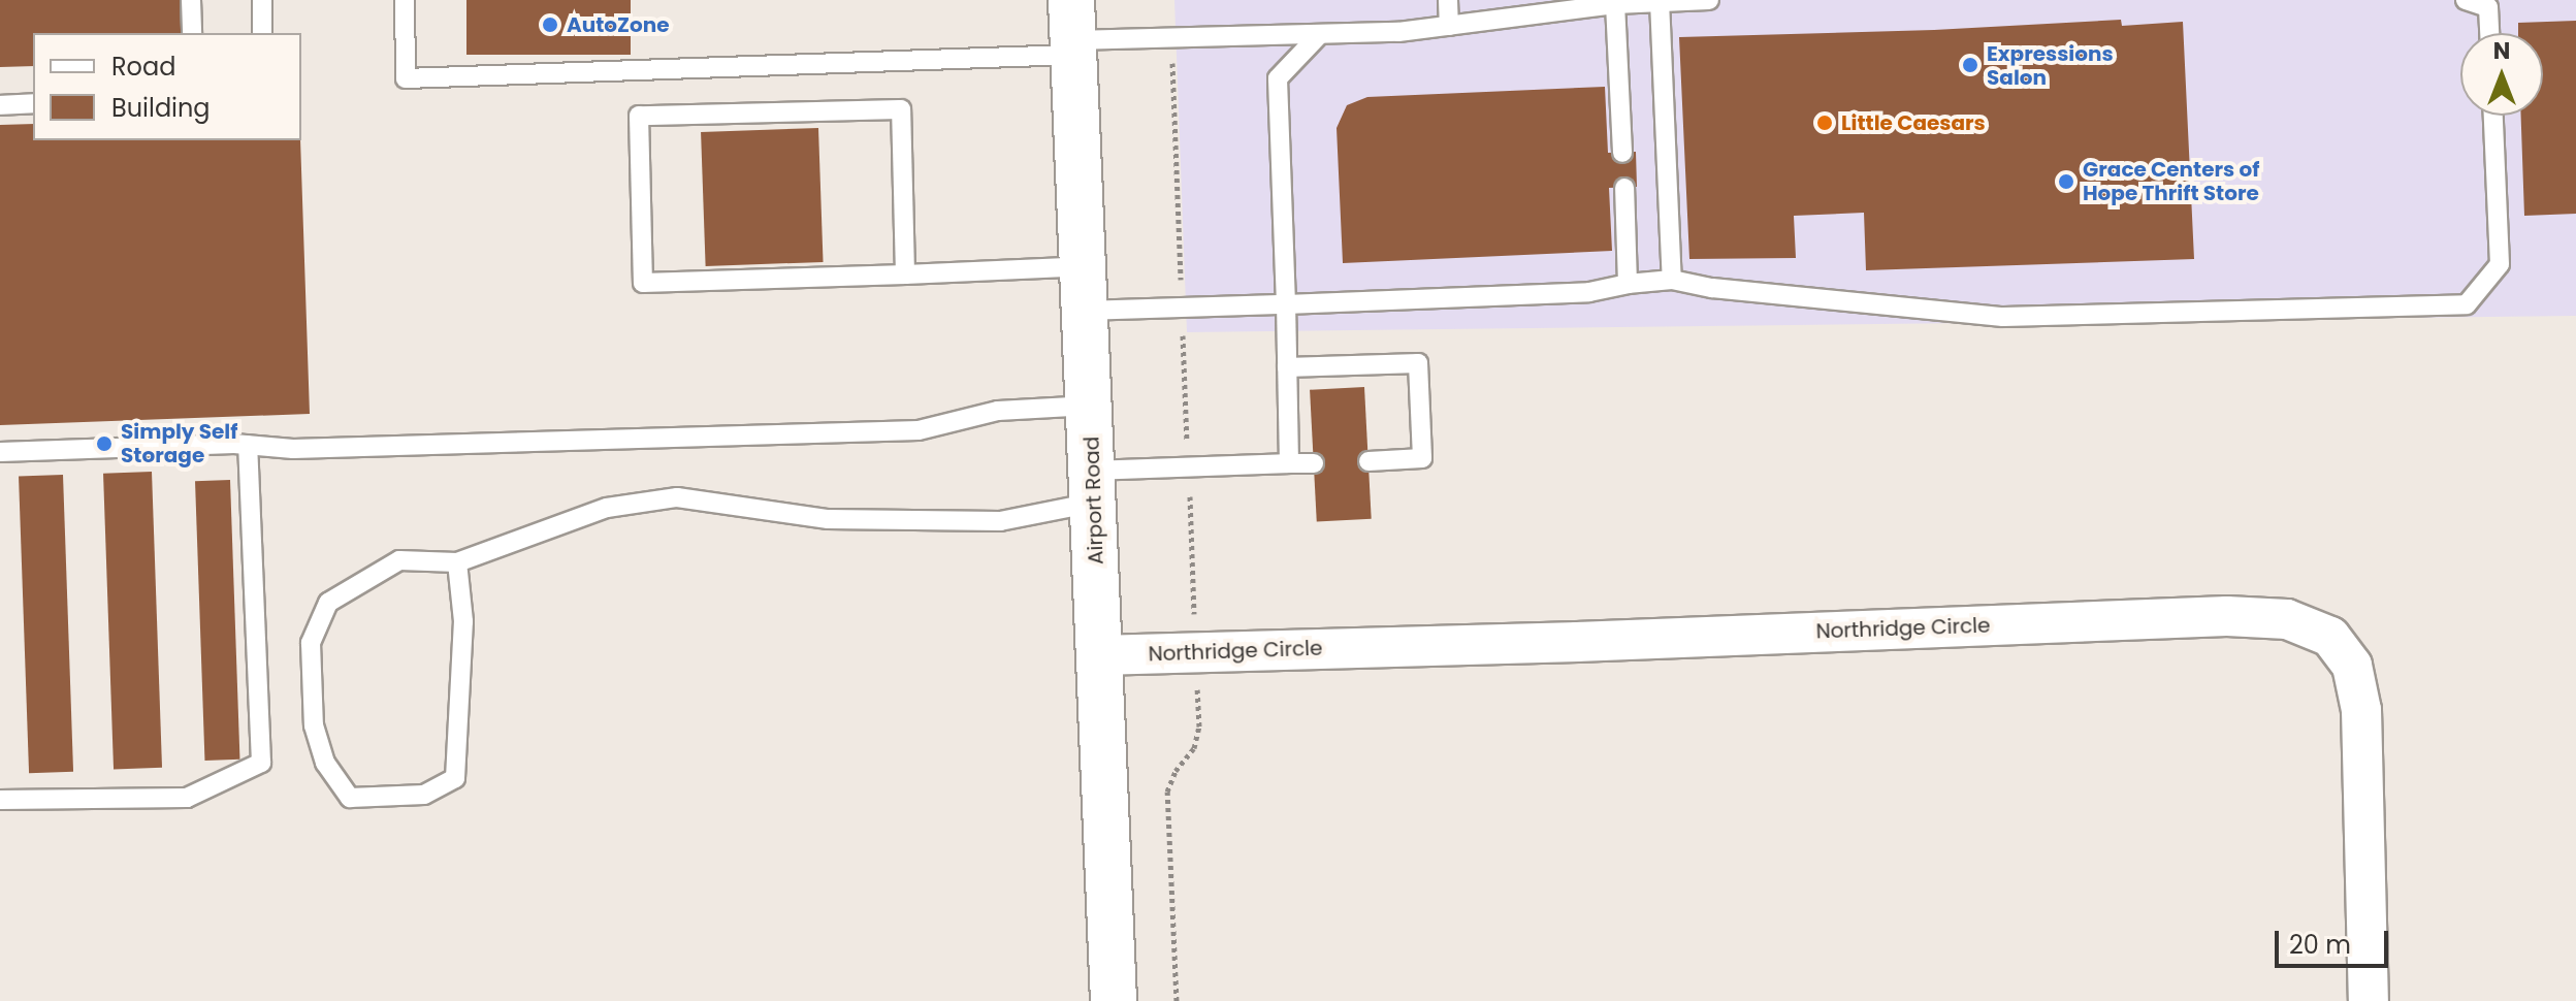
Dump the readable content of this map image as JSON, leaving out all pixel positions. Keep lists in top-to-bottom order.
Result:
{
  "streets": {
    "street": ["Airport Road", "Northridge Circle"]
  },
  "crossings": [
    ["Airport Road", "Northridge Circle"]
  ],
  "places": [
    "AutoZone",
    "Expressions Salon",
    "Little Caesars",
    "Grace Centers of Hope Thrift Store",
    "Simply Self Storage"
  ],
  "legend": ["Road", "Building"],
  "scale_bar": "20 m",
  "north": "top"
}
